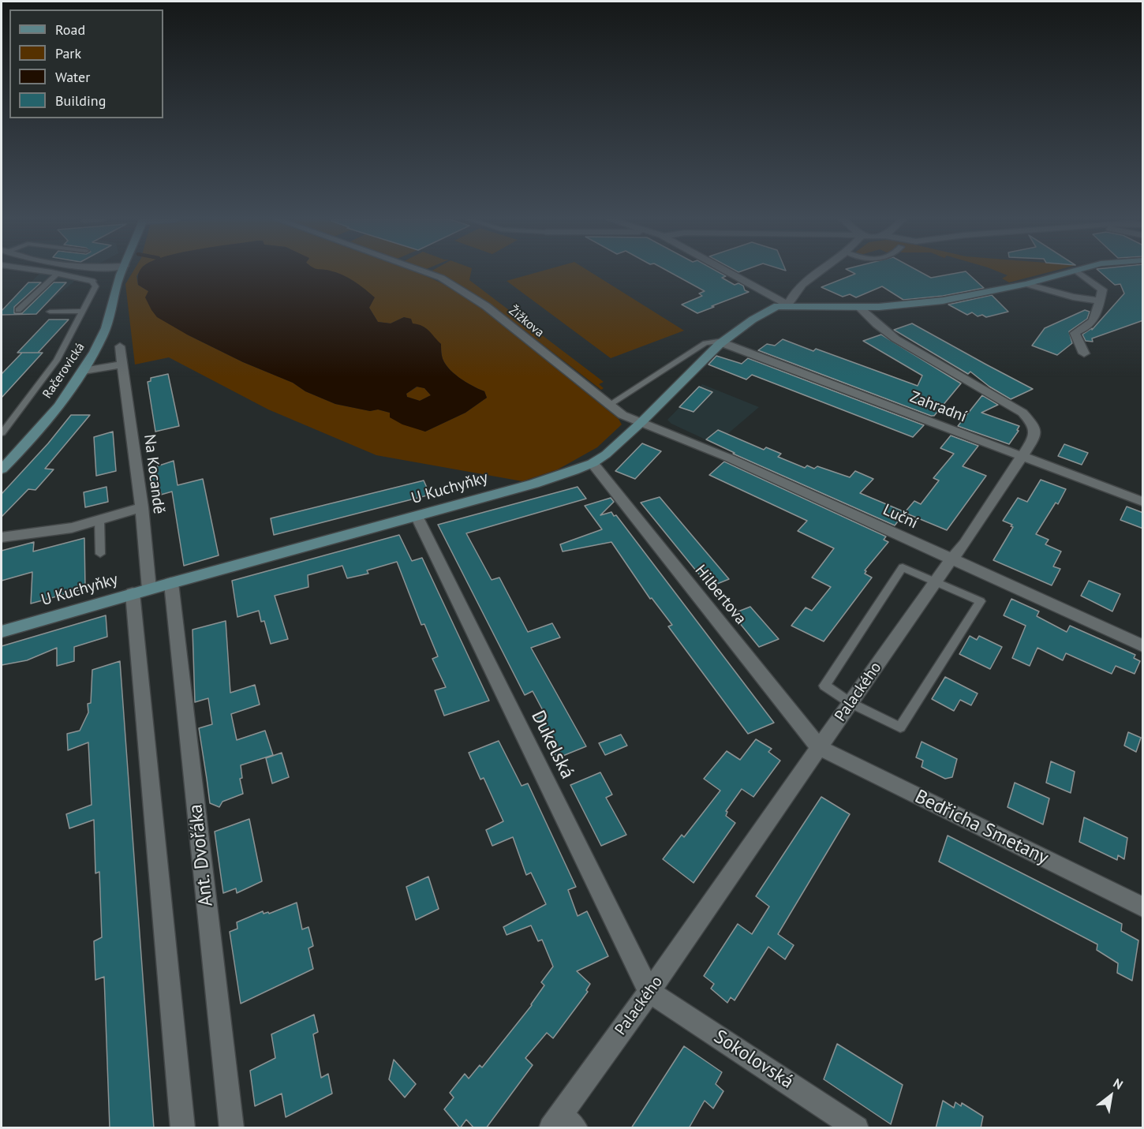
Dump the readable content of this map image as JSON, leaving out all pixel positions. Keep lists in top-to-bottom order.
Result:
{
  "streets": {
    "street": [
      "Žižkova",
      "Račerovická",
      "Zahradní",
      "Na Kocandě",
      "U Kuchyňky",
      "Luční",
      "Hilbertova",
      "Palackého",
      "Dukelská",
      "Bedřicha Smetany",
      "Ant. Dvořáka",
      "Sokolovská"
    ]
  },
  "crossings": [
    ["Žižkova", "U Kuchyňky"],
    ["Žižkova", "Luční"],
    ["Zahradní", "U Kuchyňky"],
    ["Zahradní", "Palackého"],
    ["Na Kocandě", "U Kuchyňky"],
    ["U Kuchyňky", "Luční"],
    ["U Kuchyňky", "Hilbertova"],
    ["U Kuchyňky", "Palackého"],
    ["U Kuchyňky", "Dukelská"],
    ["U Kuchyňky", "Ant. Dvořáka"],
    ["Luční", "Palackého"],
    ["Hilbertova", "Palackého"],
    ["Hilbertova", "Bedřicha Smetany"],
    ["Palackého", "Dukelská"],
    ["Palackého", "Bedřicha Smetany"],
    ["Palackého", "Sokolovská"],
    ["Dukelská", "Sokolovská"]
  ],
  "legend": [
    "Road",
    "Park",
    "Water",
    "Building"
  ],
  "north": "top right"
}
